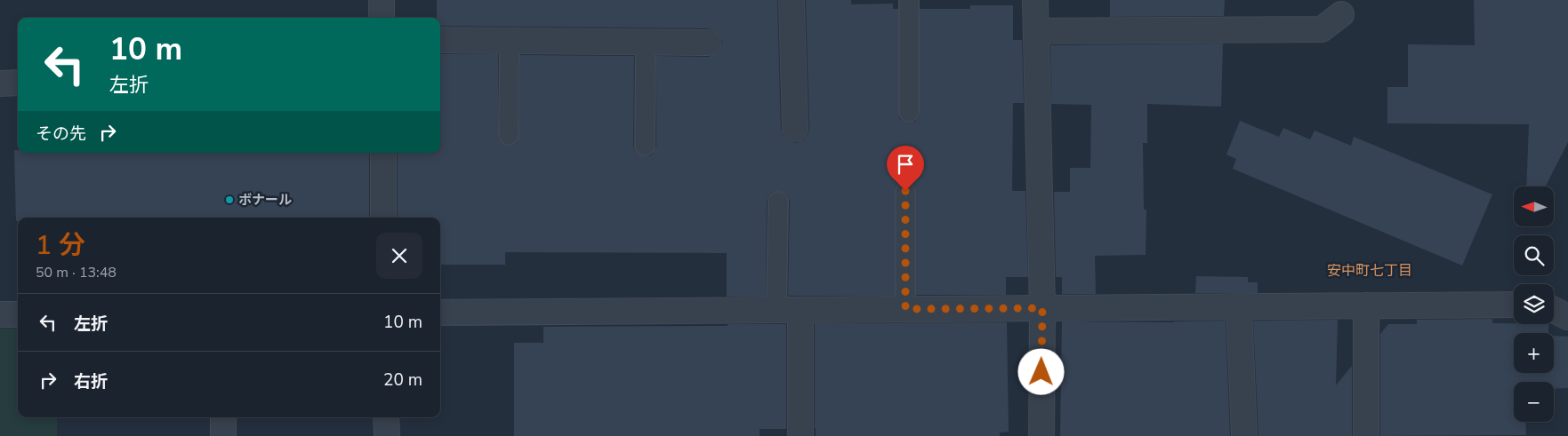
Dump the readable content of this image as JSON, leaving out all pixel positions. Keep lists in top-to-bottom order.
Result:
{
  "districts": ["安中町七丁目"],
  "places": ["ボナール"],
  "north": "left",
  "page": {
    "turn": ["10 m", "左折"],
    "then": "その先",
    "map_buttons": ["+", "−"],
    "heading": ["1 分", "50 m · 13:48"],
    "list": [
      {
        "name": "左折",
        "value": "10 m"
      },
      {
        "name": "右折",
        "value": "20 m"
      }
    ]
  }
}
